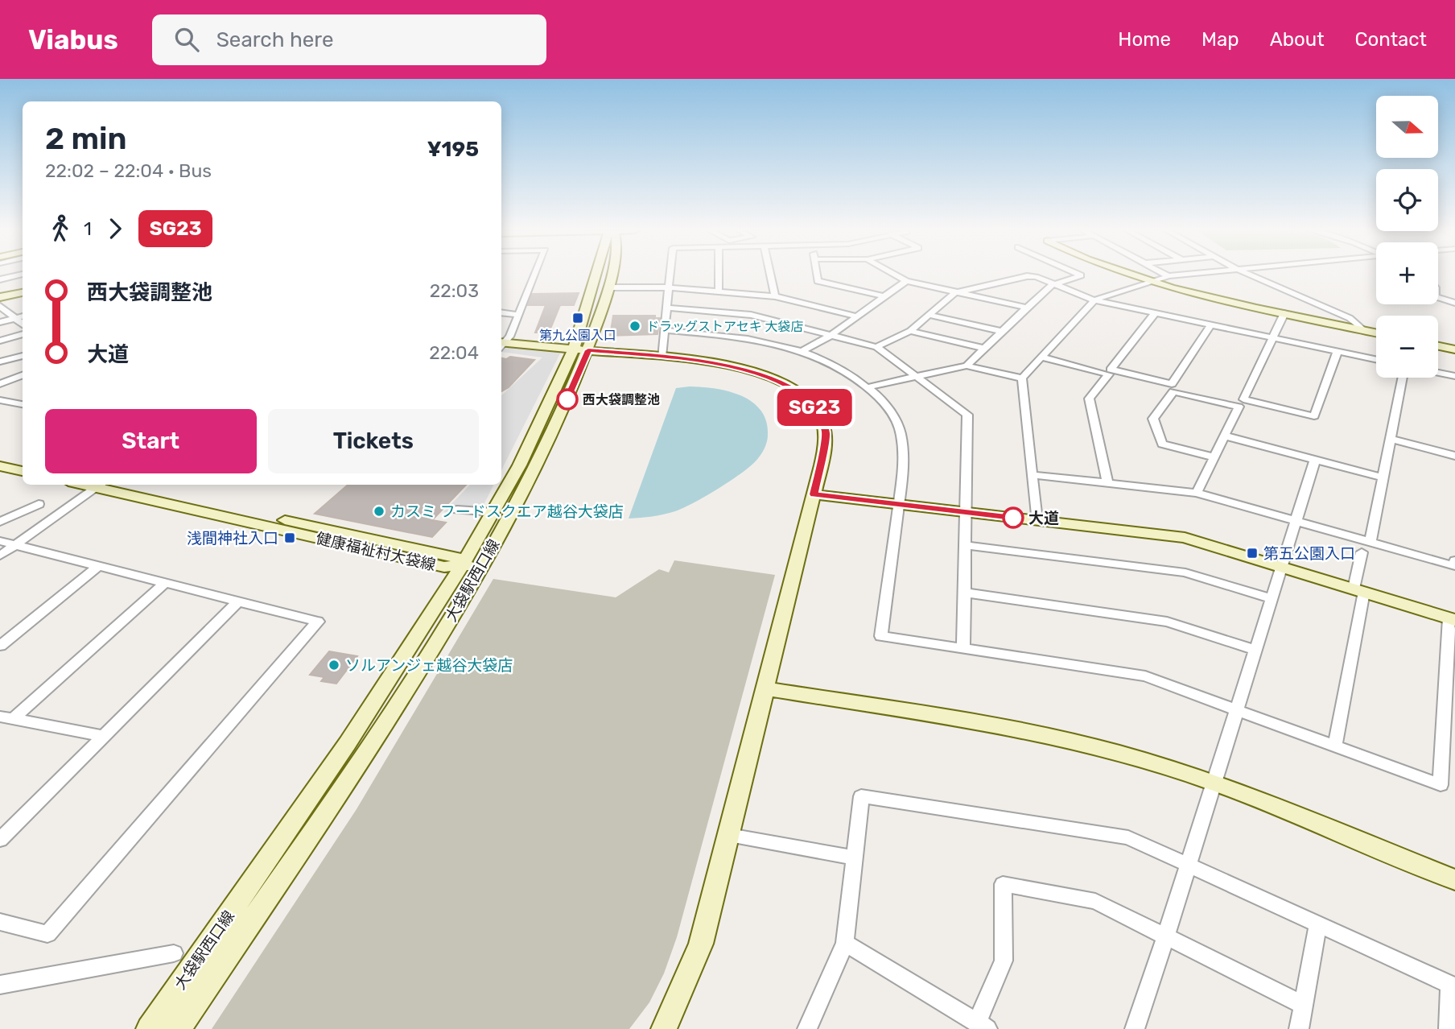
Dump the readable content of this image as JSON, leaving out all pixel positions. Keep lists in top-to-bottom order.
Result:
{
  "streets": {
    "street": ["健康福祉村大袋線", "大袋駅西口線"]
  },
  "crossings": [
    ["健康福祉村大袋線", "大袋駅西口線"]
  ],
  "places": {
    "transit": ["第九公園入口", "浅間神社入口", "第五公園入口"],
    "other": [
      "ドラッグストアセキ 大袋店",
      "西大袋調整池",
      "カスミ フードスクエア越谷大袋店",
      "大道",
      "ソルアンジェ越谷大袋店"
    ]
  },
  "lines": ["bus line SG23"],
  "north": "right",
  "page": {
    "header": "Viabus",
    "search": "Search here",
    "nav": [
      "Home",
      "Map",
      "About",
      "Contact"
    ],
    "on_map": "SG23",
    "map_buttons": ["+", "−"],
    "heading": ["2 min", "22:02 – 22:04 · Bus", "¥195"],
    "legs": ["1", "SG23"],
    "list": [
      {
        "name": "西大袋調整池",
        "value": "22:03"
      },
      {
        "name": "大道",
        "value": "22:04"
      }
    ],
    "buttons": ["Start", "Tickets"]
  }
}
